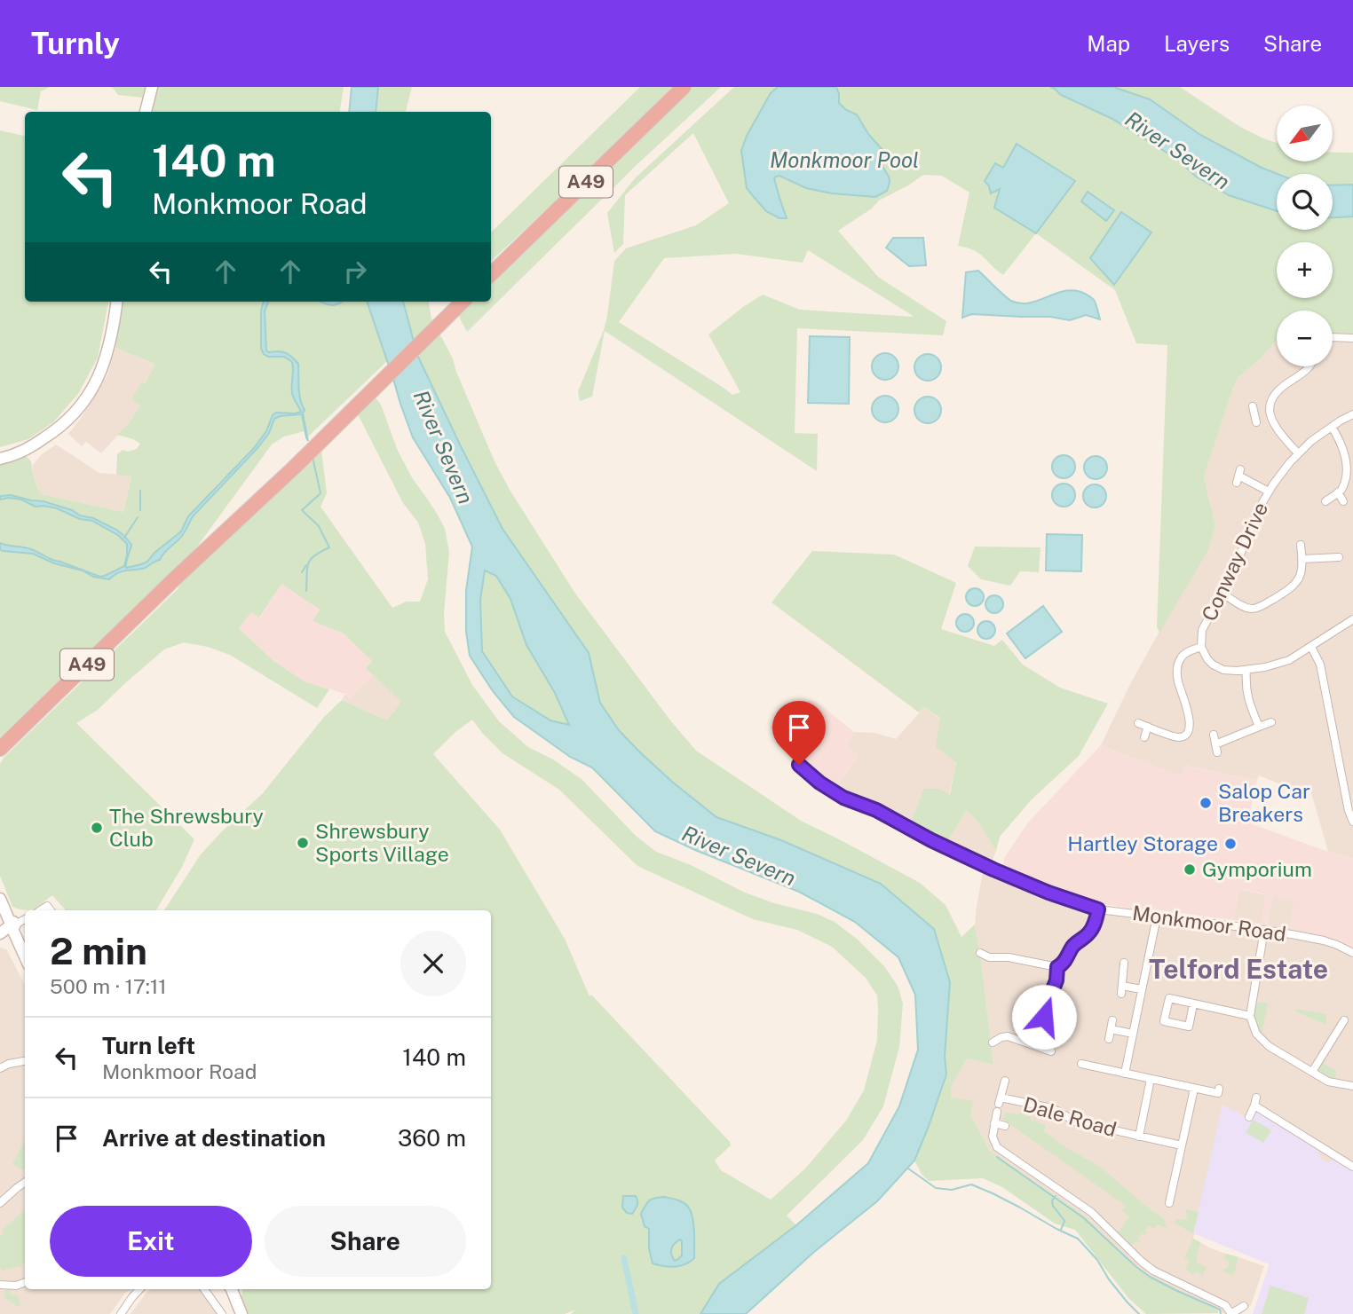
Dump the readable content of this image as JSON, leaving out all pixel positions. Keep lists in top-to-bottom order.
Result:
{
  "streets": {
    "highway": ["A49"],
    "street": ["Conway Drive", "Monkmoor Road", "Dale Road"]
  },
  "districts": ["Telford Estate"],
  "water": ["River Severn", "Monkmoor Pool"],
  "places": [
    "Salop Car Breakers",
    "The Shrewsbury Club",
    "Shrewsbury Sports Village",
    "Hartley Storage",
    "Gymporium"
  ],
  "north": "bottom left",
  "page": {
    "header": "Turnly",
    "nav": ["Map", "Layers", "Share"],
    "map_buttons": ["+", "−"],
    "turn": ["140 m", "Monkmoor Road"],
    "heading": ["2 min", "500 m · 17:11"],
    "list": [
      {
        "name": "Turn left",
        "note": "Monkmoor Road",
        "value": "140 m"
      },
      {
        "name": "Arrive at destination",
        "value": "360 m"
      }
    ],
    "buttons": ["Exit", "Share"]
  }
}
